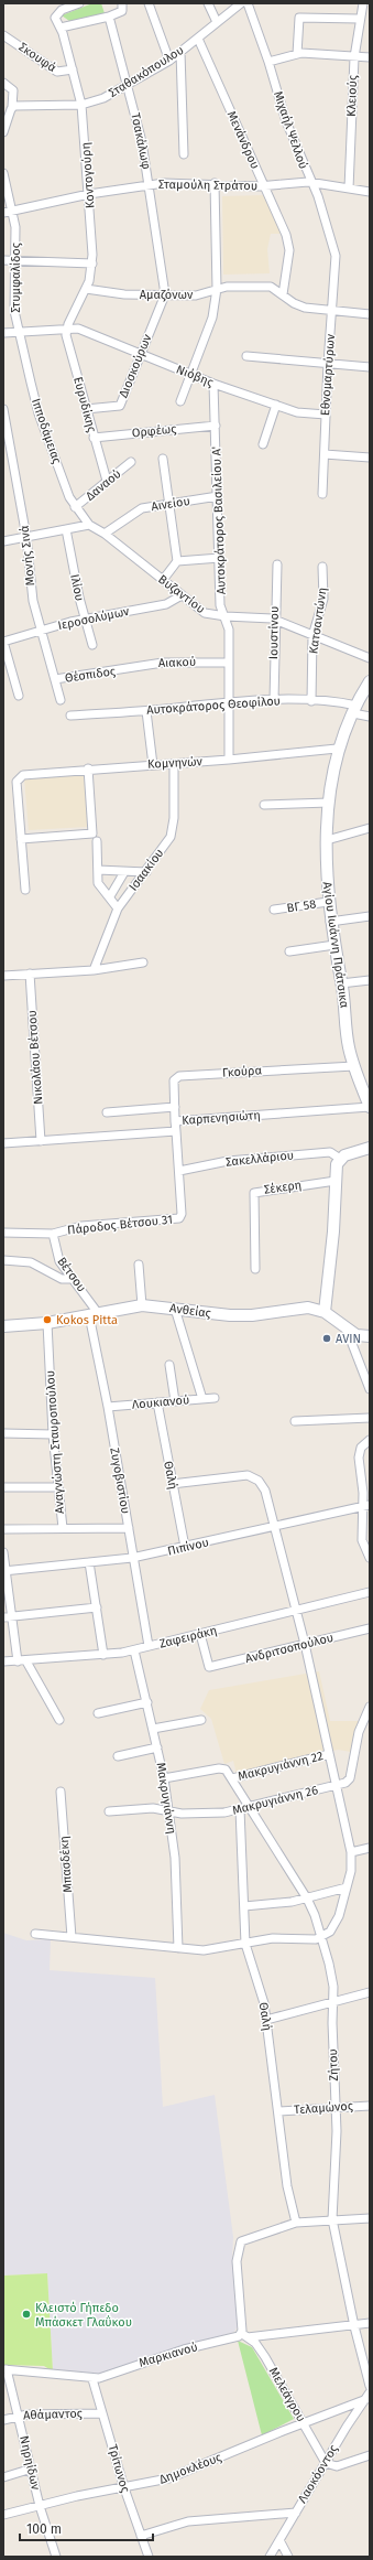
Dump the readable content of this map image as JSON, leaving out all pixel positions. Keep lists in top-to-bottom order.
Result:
{
  "streets": {
    "main road": ["Αγίου Ιωάννη Πράτσικα", "Ανθείας"],
    "street": [
      "Σκουφά",
      "Σταθακόπουλου",
      "Κλειούς",
      "Μιχαήλ Ψελλού",
      "Μενάνδρου",
      "Τσακάλωφ",
      "Κοντογούρη",
      "Σταμούλη Στράτου",
      "Στυμφαλίδος",
      "Αμαζόνων",
      "Διοσκούρων",
      "Εθνομαρτύρων",
      "Νιόβης",
      "Ευρυδίκης",
      "Ιπποδάμειας",
      "Ορφέως",
      "Δαναού",
      "Αινείου",
      "Αυτοκράτορος Βασιλείου A'",
      "Μονής Σινά",
      "Ιλίου",
      "Βυζαντίου",
      "Ιεροσολύμων",
      "Κατσαντώνη",
      "Ιουστίνου",
      "Αιακού",
      "Θέσπιδος",
      "Αυτοκράτορος Θεοφίλου",
      "Κομνηνών",
      "Ισαακίου",
      "ΒΓ 58",
      "Νικολάου Βέτσου",
      "Γκούρα",
      "Καρπενησιώτη",
      "Σακελλάριου",
      "Σέκερη",
      "Πάροδος Βέτσου 31",
      "Βέτσου",
      "Λουκιανού",
      "Αναγνώστη Σταυροπούλου",
      "Θαλή",
      "Ζυγοβιστίου",
      "Πιπίνου",
      "Ζαφειράκη",
      "Ανδριτσοπούλου",
      "Μακρυγιάννη 22",
      "Μακρυγιάννη",
      "Μακρυγιάννη 26",
      "Μπασδέκη",
      "Ζήτου",
      "Τελαμώνος",
      "Μαρκιανού",
      "Μελεάγρου",
      "Αθάμαντος",
      "Νηρηίδων",
      "Τρίτωνος",
      "Δημοκλέους",
      "Λαοκόοντος"
    ]
  },
  "crossings": [
    ["Σκουφά", "Κοντογούρη"],
    ["Σταθακόπουλου", "Μενάνδρου"],
    ["Σταθακόπουλου", "Τσακάλωφ"],
    ["Σταθακόπουλου", "Κοντογούρη"],
    ["Κλειούς", "Σταμούλη Στράτου"],
    ["Μιχαήλ Ψελλού", "Σταμούλη Στράτου"],
    ["Μιχαήλ Ψελλού", "Εθνομαρτύρων"],
    ["Μενάνδρου", "Σταμούλη Στράτου"],
    ["Μενάνδρου", "Αμαζόνων"],
    ["Τσακάλωφ", "Σταμούλη Στράτου"],
    ["Τσακάλωφ", "Αμαζόνων"],
    ["Τσακάλωφ", "Διοσκούρων"],
    ["Κοντογούρη", "Σταμούλη Στράτου"],
    ["Κοντογούρη", "Αμαζόνων"],
    ["Κοντογούρη", "Νιόβης"],
    ["Κοντογούρη", "Ευρυδίκης"],
    ["Σταμούλη Στράτου", "Στυμφαλίδος"],
    ["Στυμφαλίδος", "Νιόβης"],
    ["Στυμφαλίδος", "Ιπποδάμειας"],
    ["Αμαζόνων", "Διοσκούρων"],
    ["Αμαζόνων", "Εθνομαρτύρων"],
    ["Διοσκούρων", "Νιόβης"],
    ["Διοσκούρων", "Ευρυδίκης"],
    ["Εθνομαρτύρων", "Νιόβης"],
    ["Νιόβης", "Ευρυδίκης"],
    ["Νιόβης", "Ιπποδάμειας"],
    ["Νιόβης", "Αυτοκράτορος Βασιλείου A'"],
    ["Ευρυδίκης", "Ορφέως"],
    ["Ευρυδίκης", "Δαναού"],
    ["Ιπποδάμειας", "Δαναού"],
    ["Ιπποδάμειας", "Βυζαντίου"],
    ["Ορφέως", "Αυτοκράτορος Βασιλείου A'"],
    ["Αινείου", "Αυτοκράτορος Βασιλείου A'"],
    ["Αινείου", "Βυζαντίου"],
    ["Αυτοκράτορος Βασιλείου A'", "Βυζαντίου"],
    ["Αυτοκράτορος Βασιλείου A'", "Αιακού"],
    ["Αυτοκράτορος Βασιλείου A'", "Αυτοκράτορος Θεοφίλου"],
    ["Αυτοκράτορος Βασιλείου A'", "Κομνηνών"],
    ["Μονής Σινά", "Ιεροσολύμων"],
    ["Μονής Σινά", "Θέσπιδος"],
    ["Ιλίου", "Ιεροσολύμων"],
    ["Βυζαντίου", "Ιεροσολύμων"],
    ["Βυζαντίου", "Κατσαντώνη"],
    ["Βυζαντίου", "Ιουστίνου"],
    ["Κατσαντώνη", "Αυτοκράτορος Θεοφίλου"],
    ["Ιουστίνου", "Αυτοκράτορος Θεοφίλου"],
    ["Αιακού", "Θέσπιδος"],
    ["Αυτοκράτορος Θεοφίλου", "Αγίου Ιωάννη Πράτσικα"],
    ["Κομνηνών", "Ισαακίου"],
    ["Κομνηνών", "Αγίου Ιωάννη Πράτσικα"],
    ["ΒΓ 58", "Αγίου Ιωάννη Πράτσικα"],
    ["Αγίου Ιωάννη Πράτσικα", "Γκούρα"],
    ["Αγίου Ιωάννη Πράτσικα", "Καρπενησιώτη"],
    ["Νικολάου Βέτσου", "Καρπενησιώτη"],
    ["Γκούρα", "Καρπενησιώτη"],
    ["Καρπενησιώτη", "Πάροδος Βέτσου 31"],
    ["Σακελλάριου", "Πάροδος Βέτσου 31"],
    ["Πάροδος Βέτσου 31", "Βέτσου"],
    ["Βέτσου", "Ανθείας"],
    ["Βέτσου", "Ζυγοβιστίου"],
    ["Ανθείας", "Αναγνώστη Σταυροπούλου"],
    ["Ανθείας", "Ζυγοβιστίου"],
    ["Λουκιανού", "Θαλή"],
    ["Λουκιανού", "Ζυγοβιστίου"],
    ["Θαλή", "Πιπίνου"],
    ["Θαλή", "Μακρυγιάννη 26"],
    ["Θαλή", "Τελαμώνος"],
    ["Ζυγοβιστίου", "Πιπίνου"],
    ["Ζυγοβιστίου", "Ζαφειράκη"],
    ["Ζαφειράκη", "Ανδριτσοπούλου"],
    ["Ζαφειράκη", "Μακρυγιάννη"],
    ["Μακρυγιάννη 22", "Μακρυγιάννη"],
    ["Μακρυγιάννη 22", "Ζήτου"],
    ["Μακρυγιάννη", "Μακρυγιάννη 26"],
    ["Μακρυγιάννη 26", "Ζήτου"],
    ["Ζήτου", "Τελαμώνος"],
    ["Ζήτου", "Μαρκιανού"],
    ["Μαρκιανού", "Μελεάγρου"],
    ["Μαρκιανού", "Νηρηίδων"],
    ["Μαρκιανού", "Τρίτωνος"],
    ["Μελεάγρου", "Δημοκλέους"],
    ["Μελεάγρου", "Λαοκόοντος"],
    ["Αθάμαντος", "Νηρηίδων"],
    ["Αθάμαντος", "Τρίτωνος"],
    ["Νηρηίδων", "Δημοκλέους"],
    ["Τρίτωνος", "Δημοκλέους"],
    ["Δημοκλέους", "Λαοκόοντος"]
  ],
  "places": ["Kokos Pitta", "AVIN", "Κλειστό Γήπεδο Μπάσκετ Γλαΰκου"],
  "scale_bar": "100 m"
}
